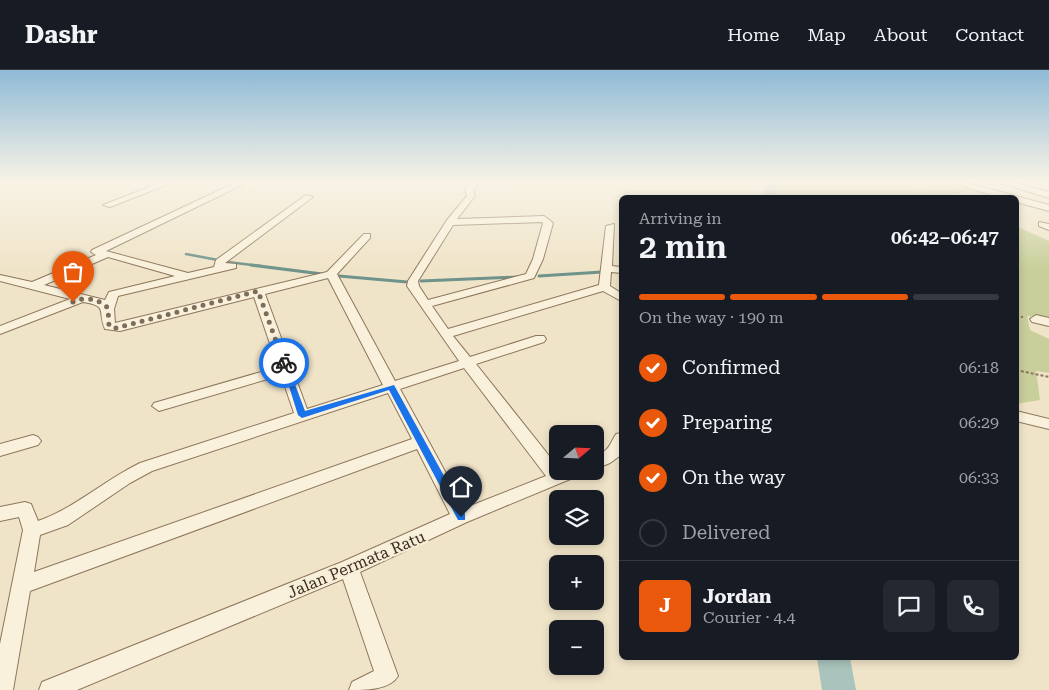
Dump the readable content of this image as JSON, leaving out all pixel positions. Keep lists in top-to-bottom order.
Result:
{
  "streets": {
    "street": ["Jalan Permata Ratu"]
  },
  "north": "right",
  "page": {
    "header": "Dashr",
    "nav": [
      "Home",
      "Map",
      "About",
      "Contact"
    ],
    "heading": ["2 min", "Arriving in", "06:42–06:47"],
    "panel": ["Jordan", "Courier · 4.4"],
    "bar": "On the way · 190 m",
    "list": [
      ["Confirmed", "06:18"],
      ["Preparing", "06:29"],
      ["On the way", "06:33"],
      "Delivered"
    ],
    "map_buttons": ["+", "−"],
    "round": "J"
  }
}
